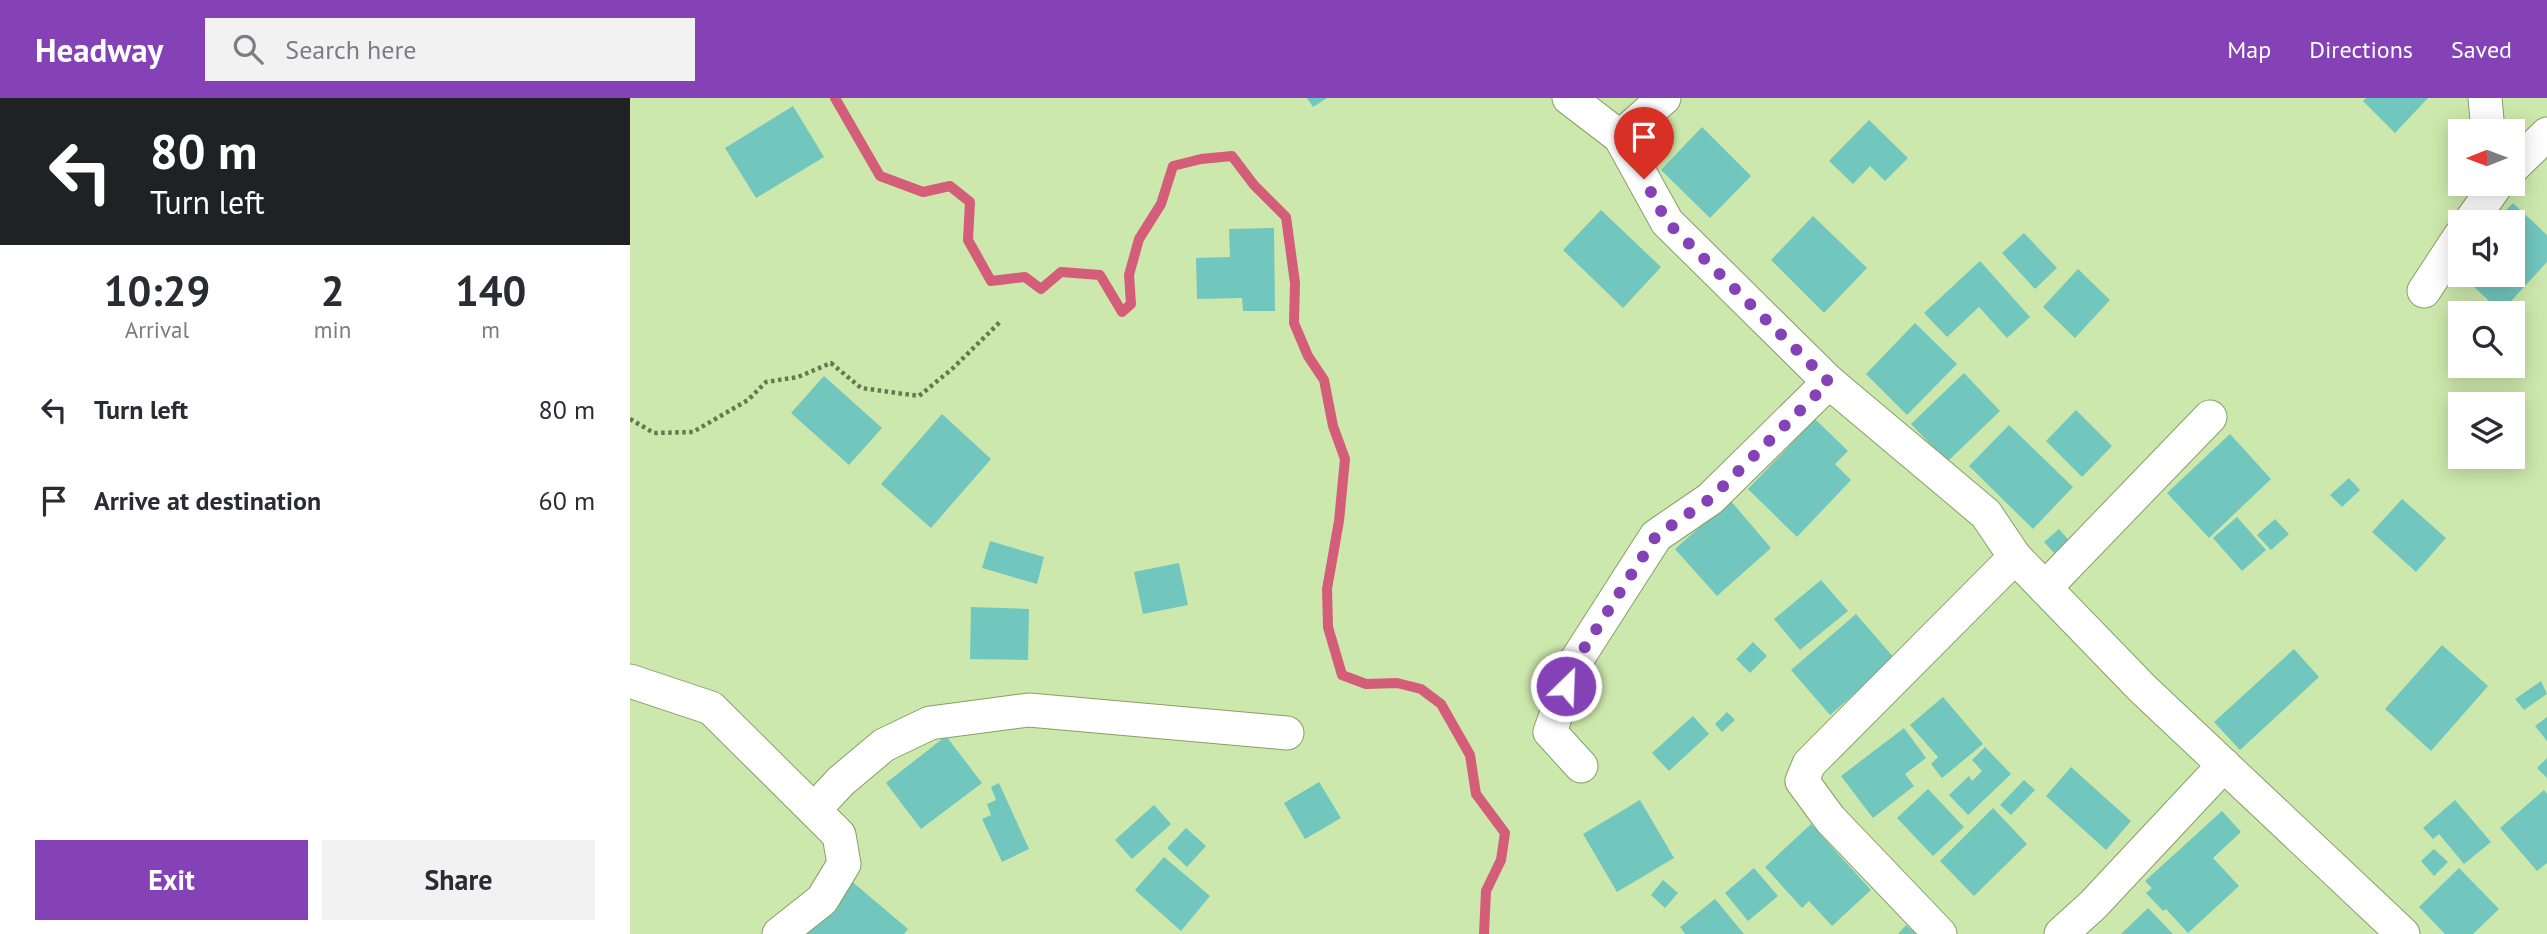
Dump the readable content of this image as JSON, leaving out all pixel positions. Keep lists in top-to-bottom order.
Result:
{
  "north": "left",
  "page": {
    "header": "Headway",
    "search": "Search here",
    "nav": ["Map", "Directions", "Saved"],
    "turn": ["80 m", "Turn left"],
    "eta": [
      "10:29",
      "Arrival",
      "2",
      "min",
      "140",
      "m"
    ],
    "list": [
      {
        "name": "Turn left",
        "value": "80 m"
      },
      {
        "name": "Arrive at destination",
        "value": "60 m"
      }
    ],
    "buttons": ["Exit", "Share"]
  }
}
